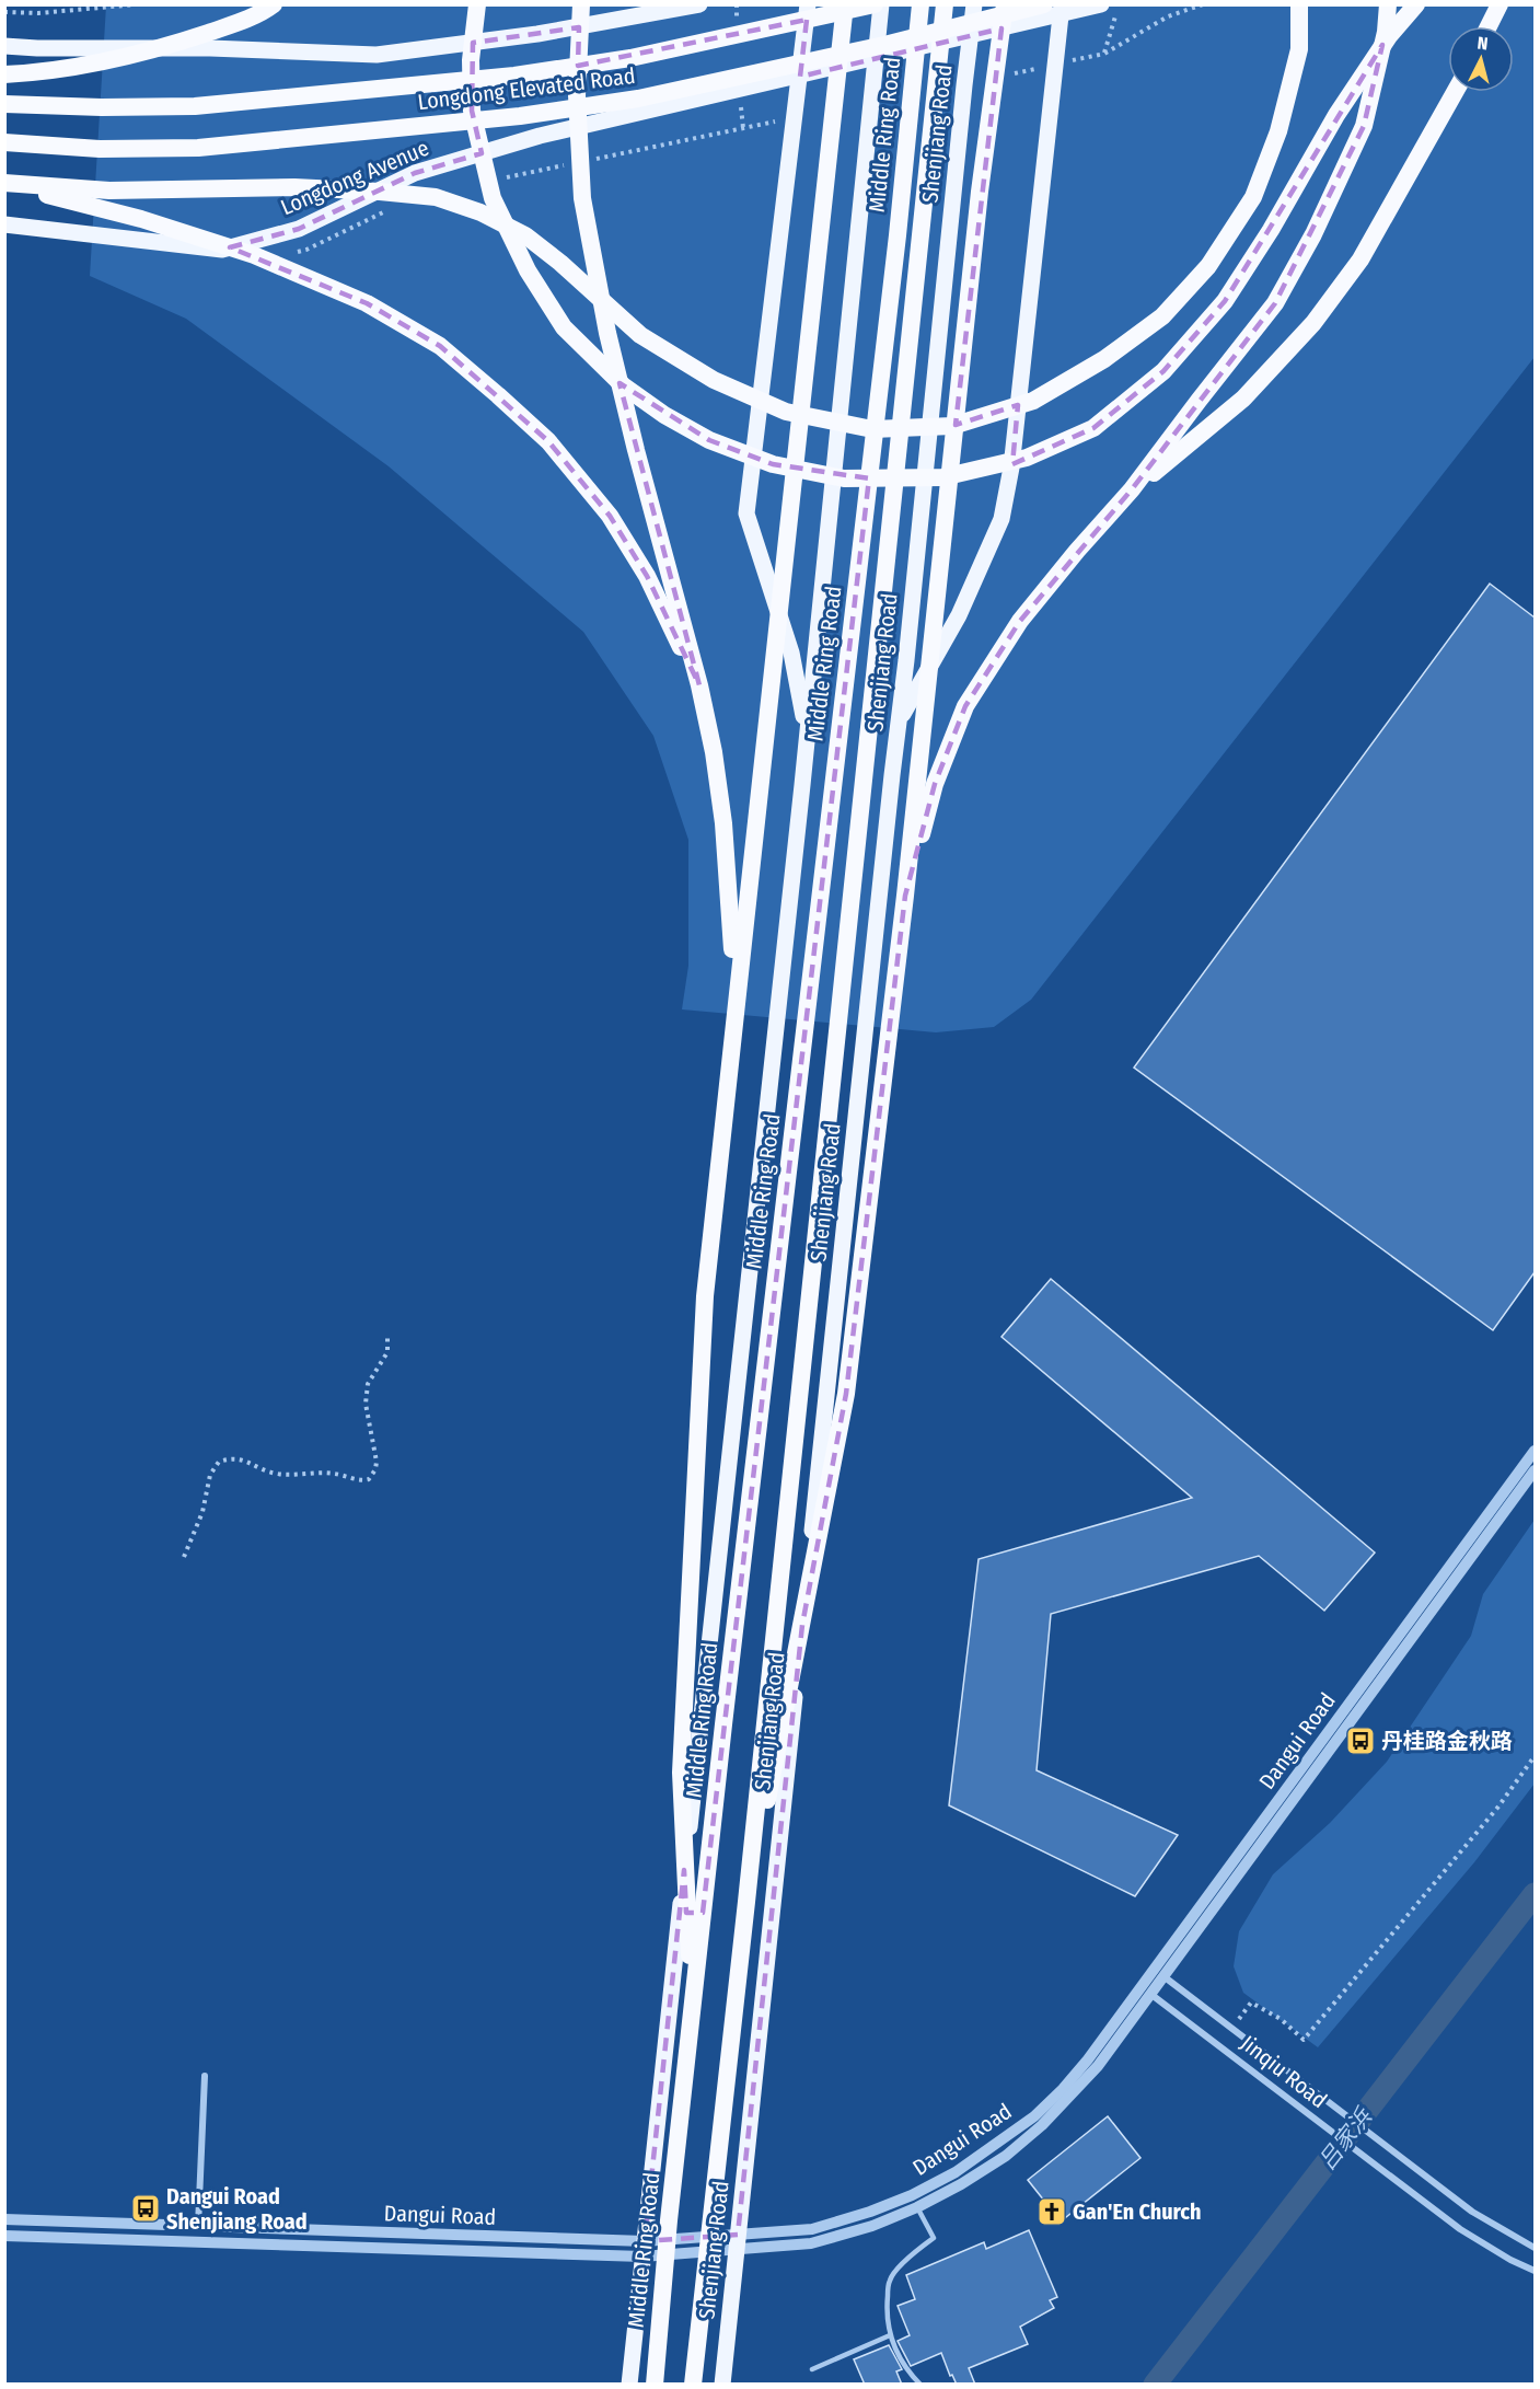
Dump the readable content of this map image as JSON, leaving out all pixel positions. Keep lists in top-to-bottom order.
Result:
{
  "streets": {
    "highway": ["Longdong Elevated Road", "Middle Ring Road"],
    "main road": ["Shenjiang Road", "Longdong Avenue"],
    "street": ["Dangui Road", "Jinqiu Road"]
  },
  "crossings": [
    ["Shenjiang Road", "Longdong Avenue"],
    ["Shenjiang Road", "Dangui Road"],
    ["Dangui Road", "Jinqiu Road"]
  ],
  "water": ["吕家浜"],
  "places": {
    "bus stop": ["丹桂路金秋路", "Dangui Road Shenjiang Road"],
    "church": ["Gan'En Church"]
  },
  "north": "top"
}
